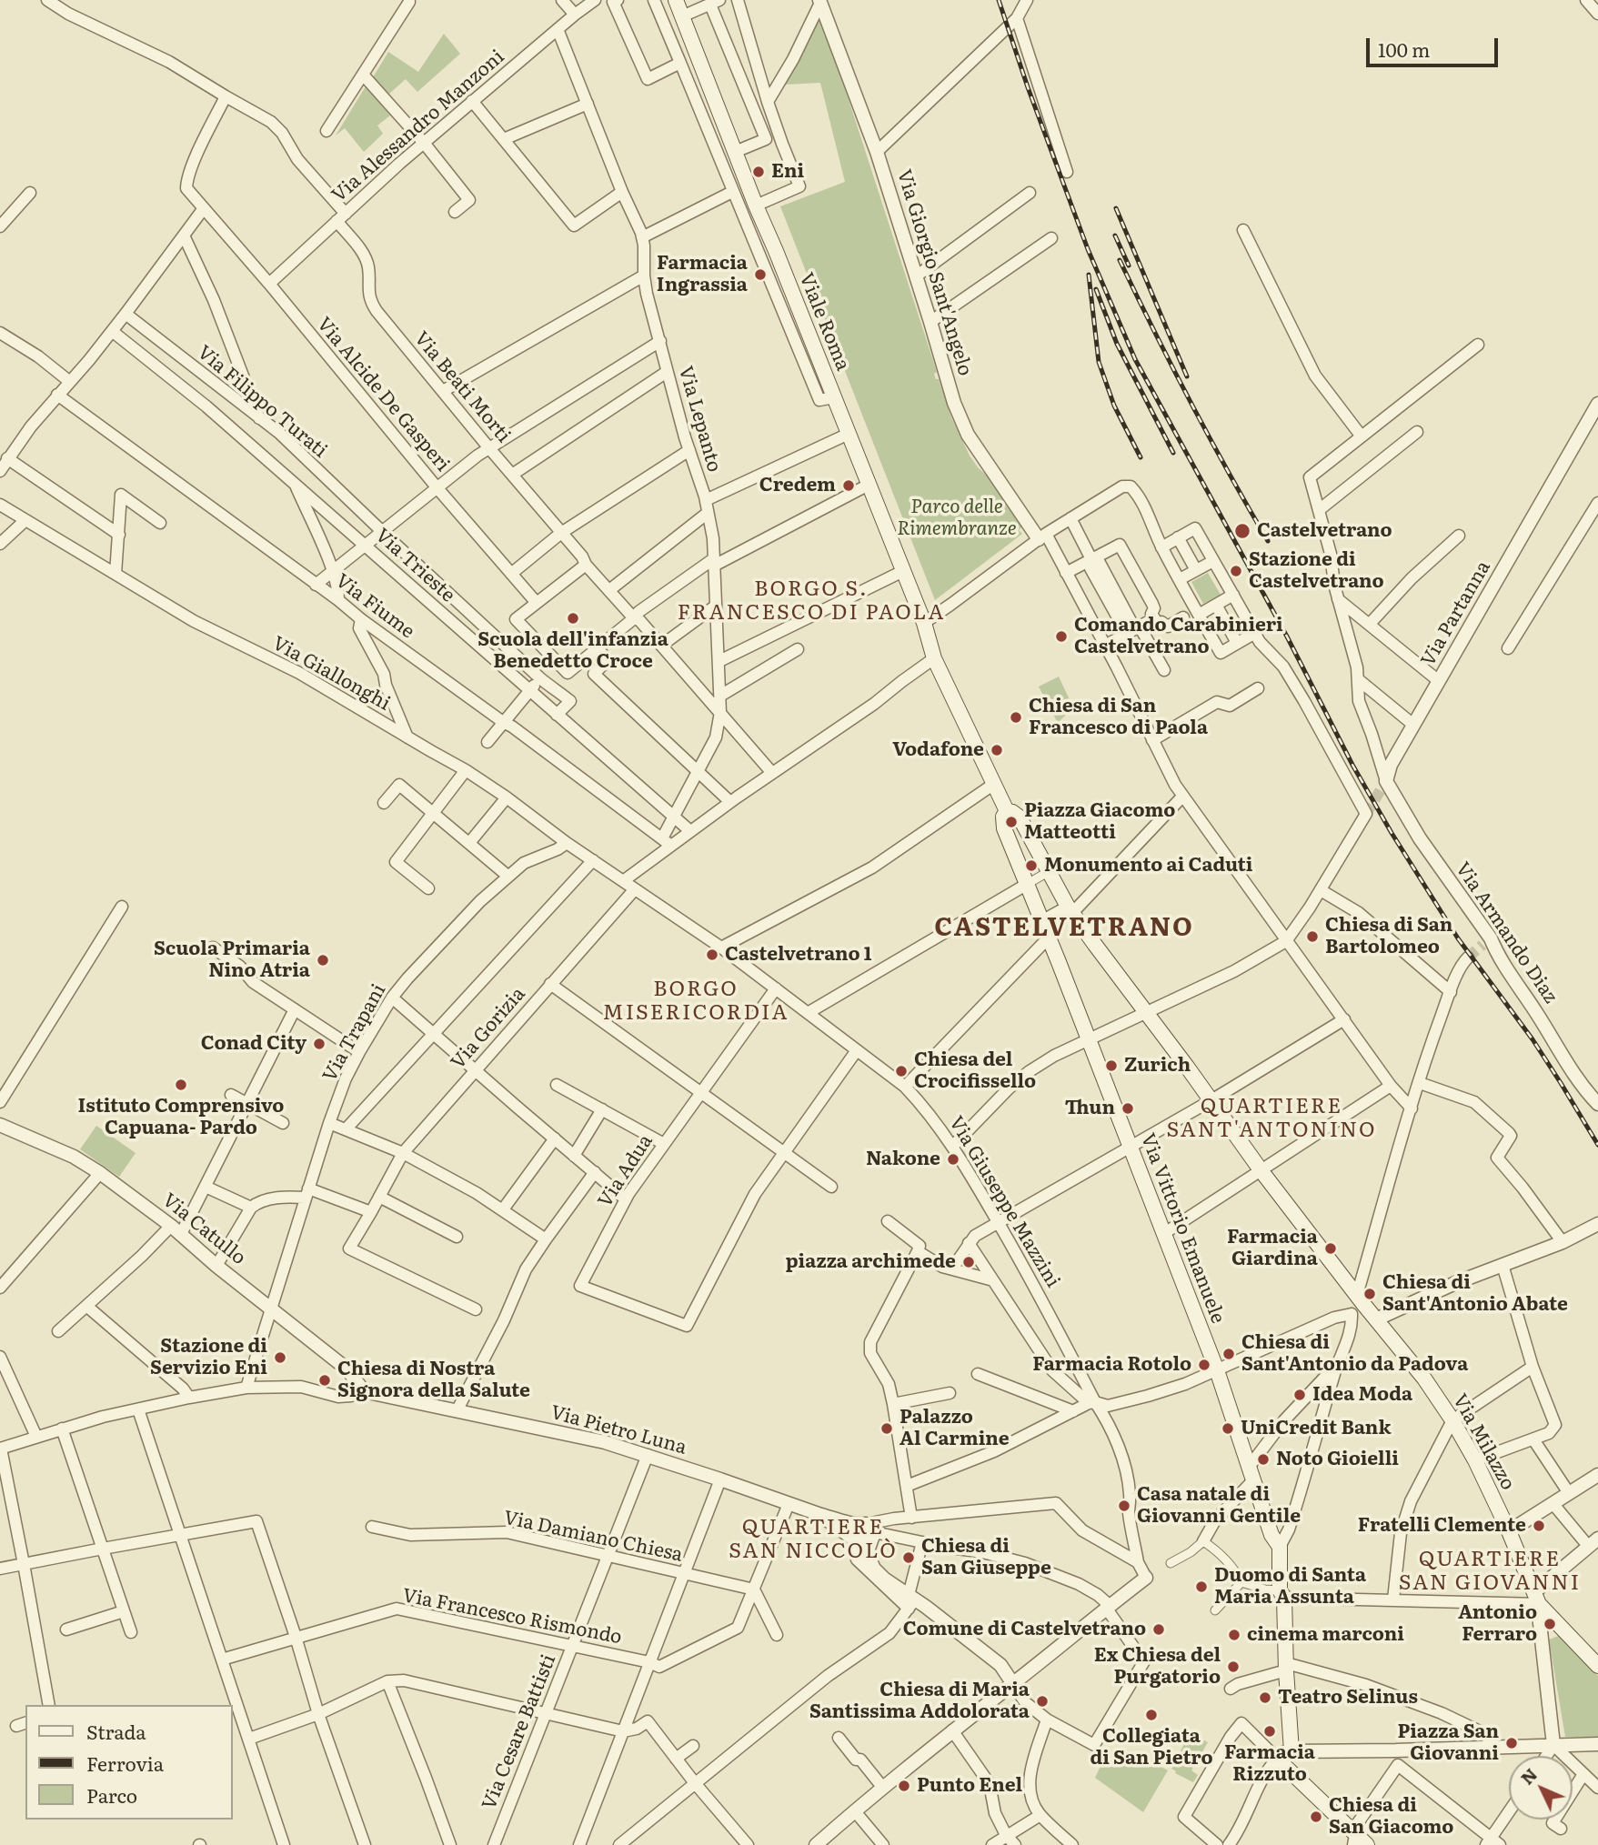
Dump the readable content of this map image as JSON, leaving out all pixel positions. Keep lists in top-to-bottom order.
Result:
{
  "streets": {
    "main road": ["Viale Roma", "Via Vittorio Emanuele", "Via Milazzo"],
    "street": [
      "Via Alessandro Manzoni",
      "Via Giorgio Sant'Angelo",
      "Via Beati Morti",
      "Via Alcide De Gasperi",
      "Via Filippo Turati",
      "Via Lepanto",
      "Via Trieste",
      "Via Fiume",
      "Via Partanna",
      "Via Giallonghi",
      "Via Armando Diaz",
      "Via Gorizia",
      "Via Trapani",
      "Via Adua",
      "Via Giuseppe Mazzini",
      "Via Catullo",
      "Via Pietro Luna",
      "Via Damiano Chiesa",
      "Via Francesco Rismondo",
      "Via Cesare Battisti"
    ]
  },
  "crossings": [
    ["Via Alessandro Manzoni", "Via Beati Morti"],
    ["Via Alessandro Manzoni", "Via Alcide De Gasperi"],
    ["Via Beati Morti", "Via Alcide De Gasperi"],
    ["Via Filippo Turati", "Via Trieste"],
    ["Via Lepanto", "Via Trieste"],
    ["Via Lepanto", "Via Fiume"],
    ["Via Partanna", "Via Armando Diaz"],
    ["Via Giallonghi", "Via Gorizia"],
    ["Via Giallonghi", "Via Trapani"],
    ["Via Giallonghi", "Via Giuseppe Mazzini"],
    ["Via Gorizia", "Via Giuseppe Mazzini"],
    ["Via Trapani", "Via Catullo"],
    ["Via Adua", "Via Giuseppe Mazzini"],
    ["Via Catullo", "Via Pietro Luna"],
    ["Via Pietro Luna", "Via Cesare Battisti"],
    ["Via Damiano Chiesa", "Via Cesare Battisti"],
    ["Via Francesco Rismondo", "Via Cesare Battisti"]
  ],
  "districts": [
    "BORGO S. FRANCESCO DI PAOLA",
    "CASTELVETRANO",
    "BORGO MISERICORDIA",
    "QUARTIERE SANT'ANTONINO",
    "QUARTIERE SAN NICCOLÒ",
    "QUARTIERE SAN GIOVANNI"
  ],
  "parks": ["Parco delle Rimembranze"],
  "places": [
    "Eni",
    "Farmacia Ingrassia",
    "Credem",
    "Castelvetrano",
    "Stazione di Castelvetrano",
    "Scuola dell'infanzia Benedetto Croce",
    "Comando Carabinieri Castelvetrano",
    "Chiesa di San Francesco di Paola",
    "Vodafone",
    "Piazza Giacomo Matteotti",
    "Monumento ai Caduti",
    "Chiesa di San Bartolomeo",
    "Castelvetrano 1",
    "Scuola Primaria Nino Atria",
    "Conad City",
    "Zurich",
    "Chiesa del Crocifissello",
    "Istituto Comprensivo Capuana- Pardo",
    "Thun",
    "Nakone",
    "Farmacia Giardina",
    "piazza archimede",
    "Chiesa di Sant'Antonio Abate",
    "Chiesa di Sant'Antonio da Padova",
    "Stazione di Servizio Eni",
    "Farmacia Rotolo",
    "Chiesa di Nostra Signora della Salute",
    "Idea Moda",
    "Palazzo Al Carmine",
    "UniCredit Bank",
    "Noto Gioielli",
    "Casa natale di Giovanni Gentile",
    "Fratelli Clemente",
    "Chiesa di San Giuseppe",
    "Duomo di Santa Maria Assunta",
    "Antonio Ferraro",
    "Comune di Castelvetrano",
    "cinema marconi",
    "Ex Chiesa del Purgatorio",
    "Teatro Selinus",
    "Chiesa di Maria Santissima Addolorata",
    "Collegiata di San Pietro",
    "Farmacia Rizzuto",
    "Piazza San Giovanni",
    "Punto Enel",
    "Chiesa di San Giacomo"
  ],
  "legend": ["Strada", "Ferrovia", "Parco"],
  "scale_bar": "100 m",
  "north": "top left"
}
